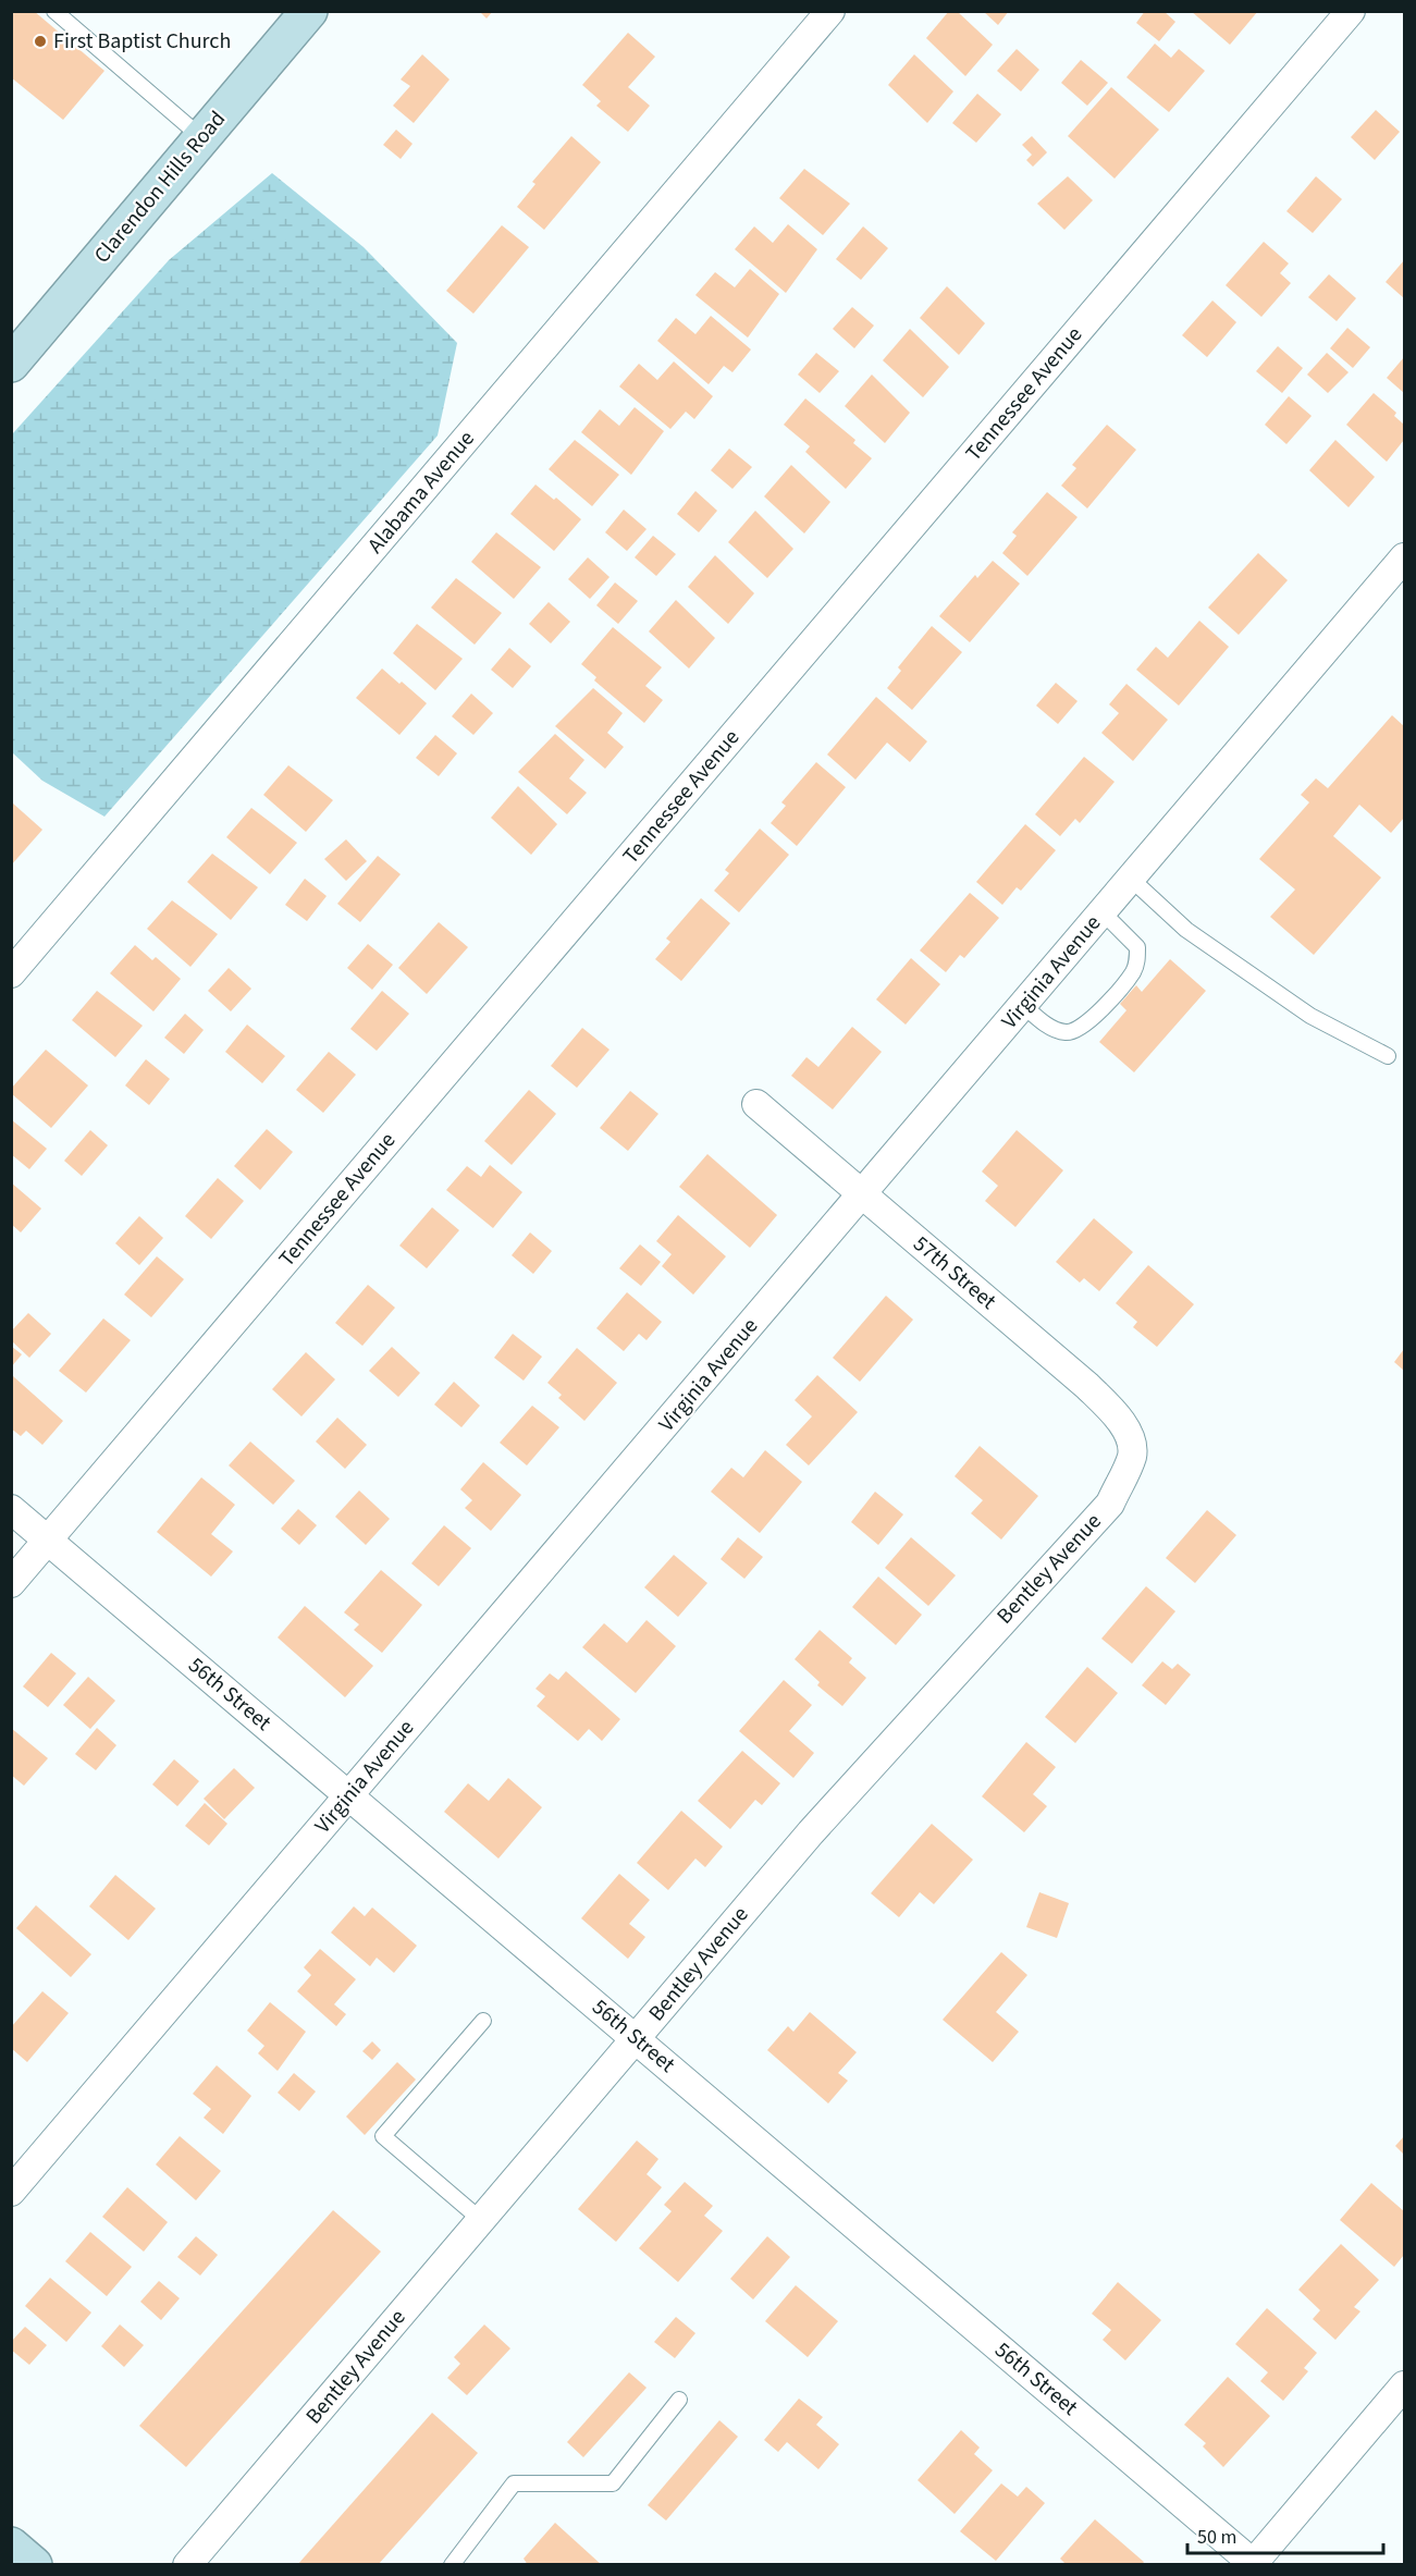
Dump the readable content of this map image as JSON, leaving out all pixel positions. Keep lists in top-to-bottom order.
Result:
{
  "streets": {
    "street": [
      "Clarendon Hills Road",
      "Tennessee Avenue",
      "Alabama Avenue",
      "Virginia Avenue",
      "57th Street",
      "Bentley Avenue",
      "56th Street"
    ]
  },
  "crossings": [
    ["Tennessee Avenue", "56th Street"],
    ["Virginia Avenue", "57th Street"],
    ["Virginia Avenue", "56th Street"],
    ["57th Street", "Bentley Avenue"],
    ["Bentley Avenue", "56th Street"]
  ],
  "places": ["First Baptist Church"],
  "scale_bar": "50 m"
}
